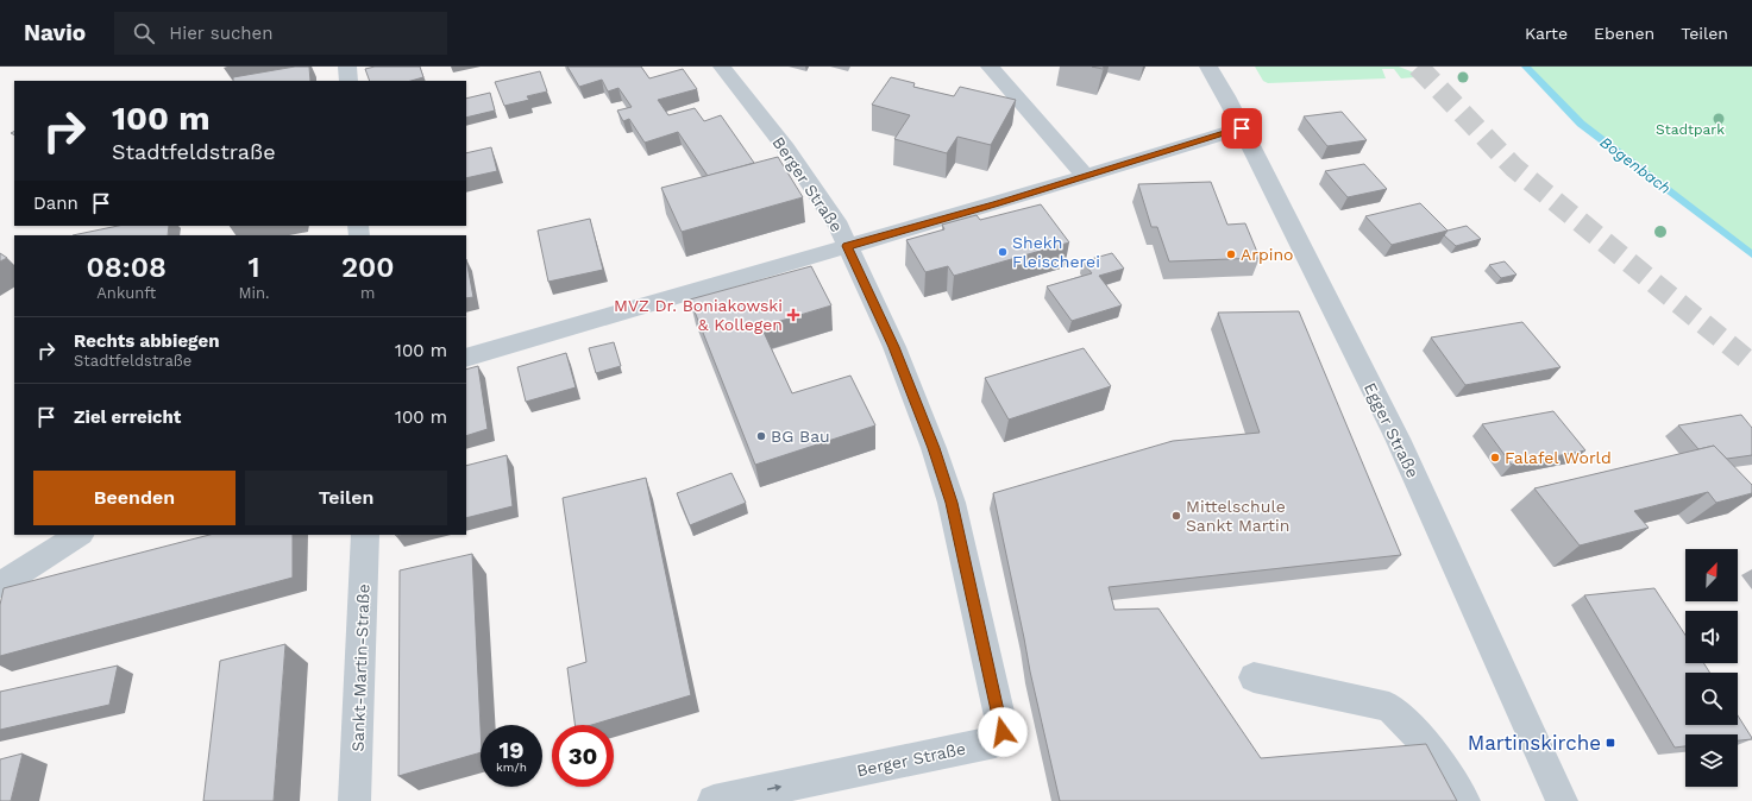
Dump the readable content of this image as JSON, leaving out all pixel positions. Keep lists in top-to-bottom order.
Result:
{
  "streets": {
    "street": ["Berger Straße", "Egger Straße", "Sankt-Martin-Straße"]
  },
  "water": ["Bogenbach"],
  "parks": ["Stadtpark"],
  "places": {
    "other": [
      "Shekh Fleischerei",
      "Arpino",
      "BG Bau",
      "Falafel World",
      "Mittelschule Sankt Martin"
    ],
    "health": ["MVZ Dr. Boniakowski & Kollegen"],
    "transit": ["Martinskirche"]
  },
  "north": "top right",
  "page": {
    "header": "Navio",
    "search": "Hier suchen",
    "nav": ["Karte", "Ebenen", "Teilen"],
    "turn": ["100 m", "Stadtfeldstraße"],
    "then": "Dann",
    "eta": [
      "08:08",
      "Ankunft",
      "1",
      "Min.",
      "200",
      "m"
    ],
    "list": [
      {
        "name": "Rechts abbiegen",
        "note": "Stadtfeldstraße",
        "value": "100 m"
      },
      {
        "name": "Ziel erreicht",
        "value": "100 m"
      }
    ],
    "buttons": ["Beenden", "Teilen"],
    "speed": "19 km/h",
    "limit": "30"
  }
}
